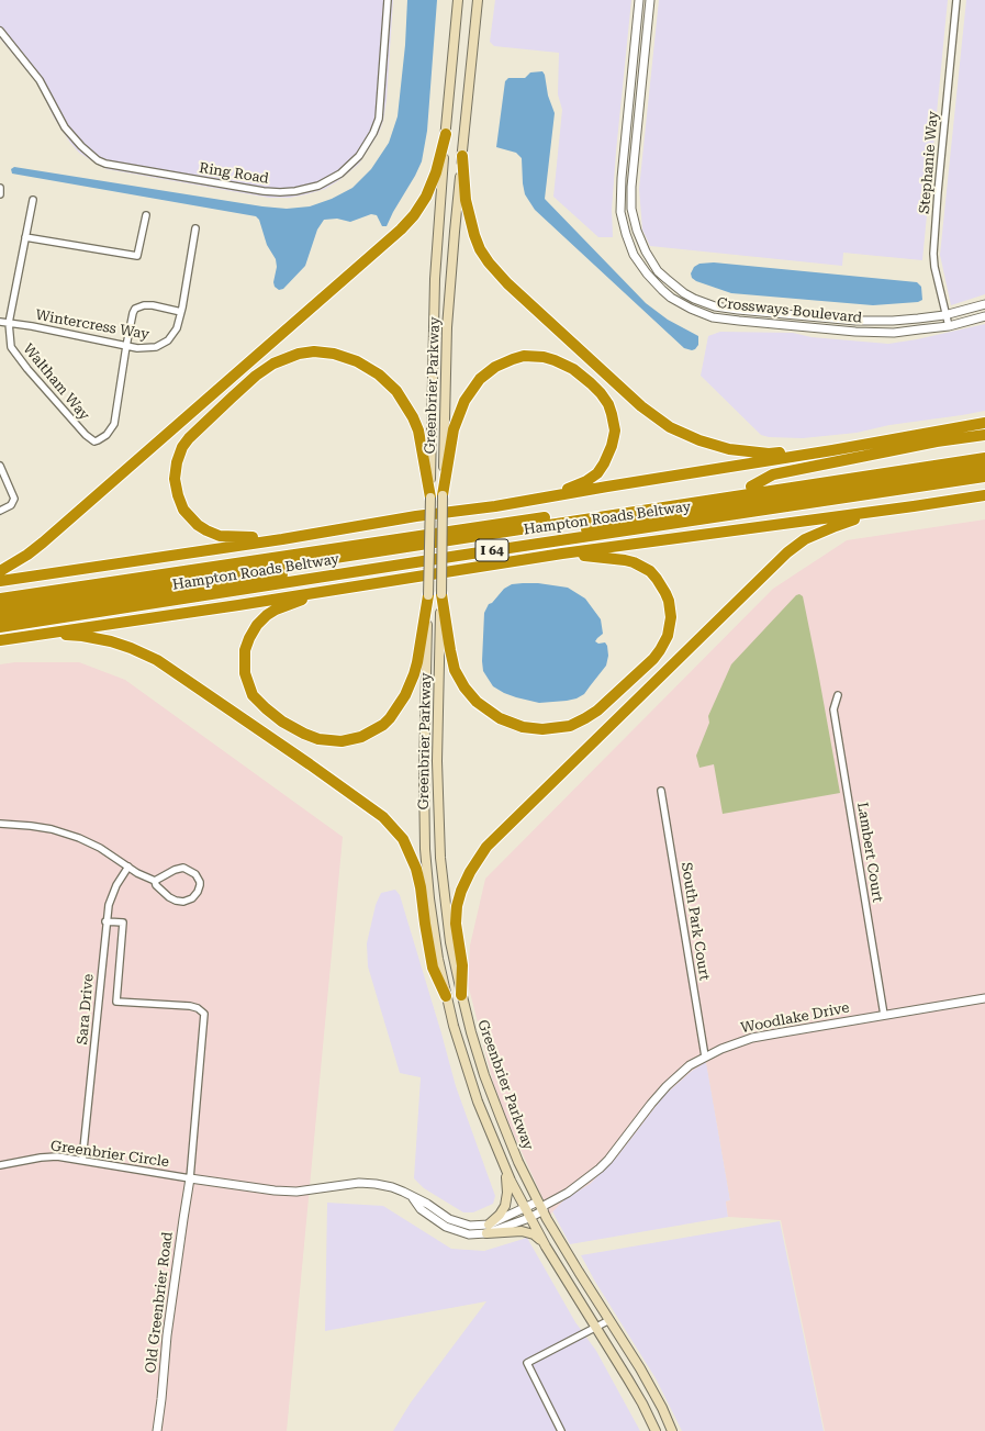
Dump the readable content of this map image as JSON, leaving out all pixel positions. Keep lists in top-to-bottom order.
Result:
{
  "streets": {
    "highway": ["Hampton Roads Beltway", "I 64"],
    "main road": ["Greenbrier Parkway"],
    "street": [
      "Stephanie Way",
      "Ring Road",
      "Crossways Boulevard",
      "Wintercress Way",
      "Waltham Way",
      "Lambert Court",
      "South Park Court",
      "Sara Drive",
      "Woodlake Drive",
      "Greenbrier Circle",
      "Old Greenbrier Road"
    ]
  },
  "crossings": [
    ["Stephanie Way", "Crossways Boulevard"],
    ["Wintercress Way", "Waltham Way"],
    ["Greenbrier Parkway", "Woodlake Drive"],
    ["Lambert Court", "Woodlake Drive"],
    ["South Park Court", "Woodlake Drive"],
    ["Sara Drive", "Greenbrier Circle"],
    ["Woodlake Drive", "Greenbrier Circle"],
    ["Woodlake Drive", "Old Greenbrier Road"],
    ["Greenbrier Circle", "Old Greenbrier Road"]
  ]
}
